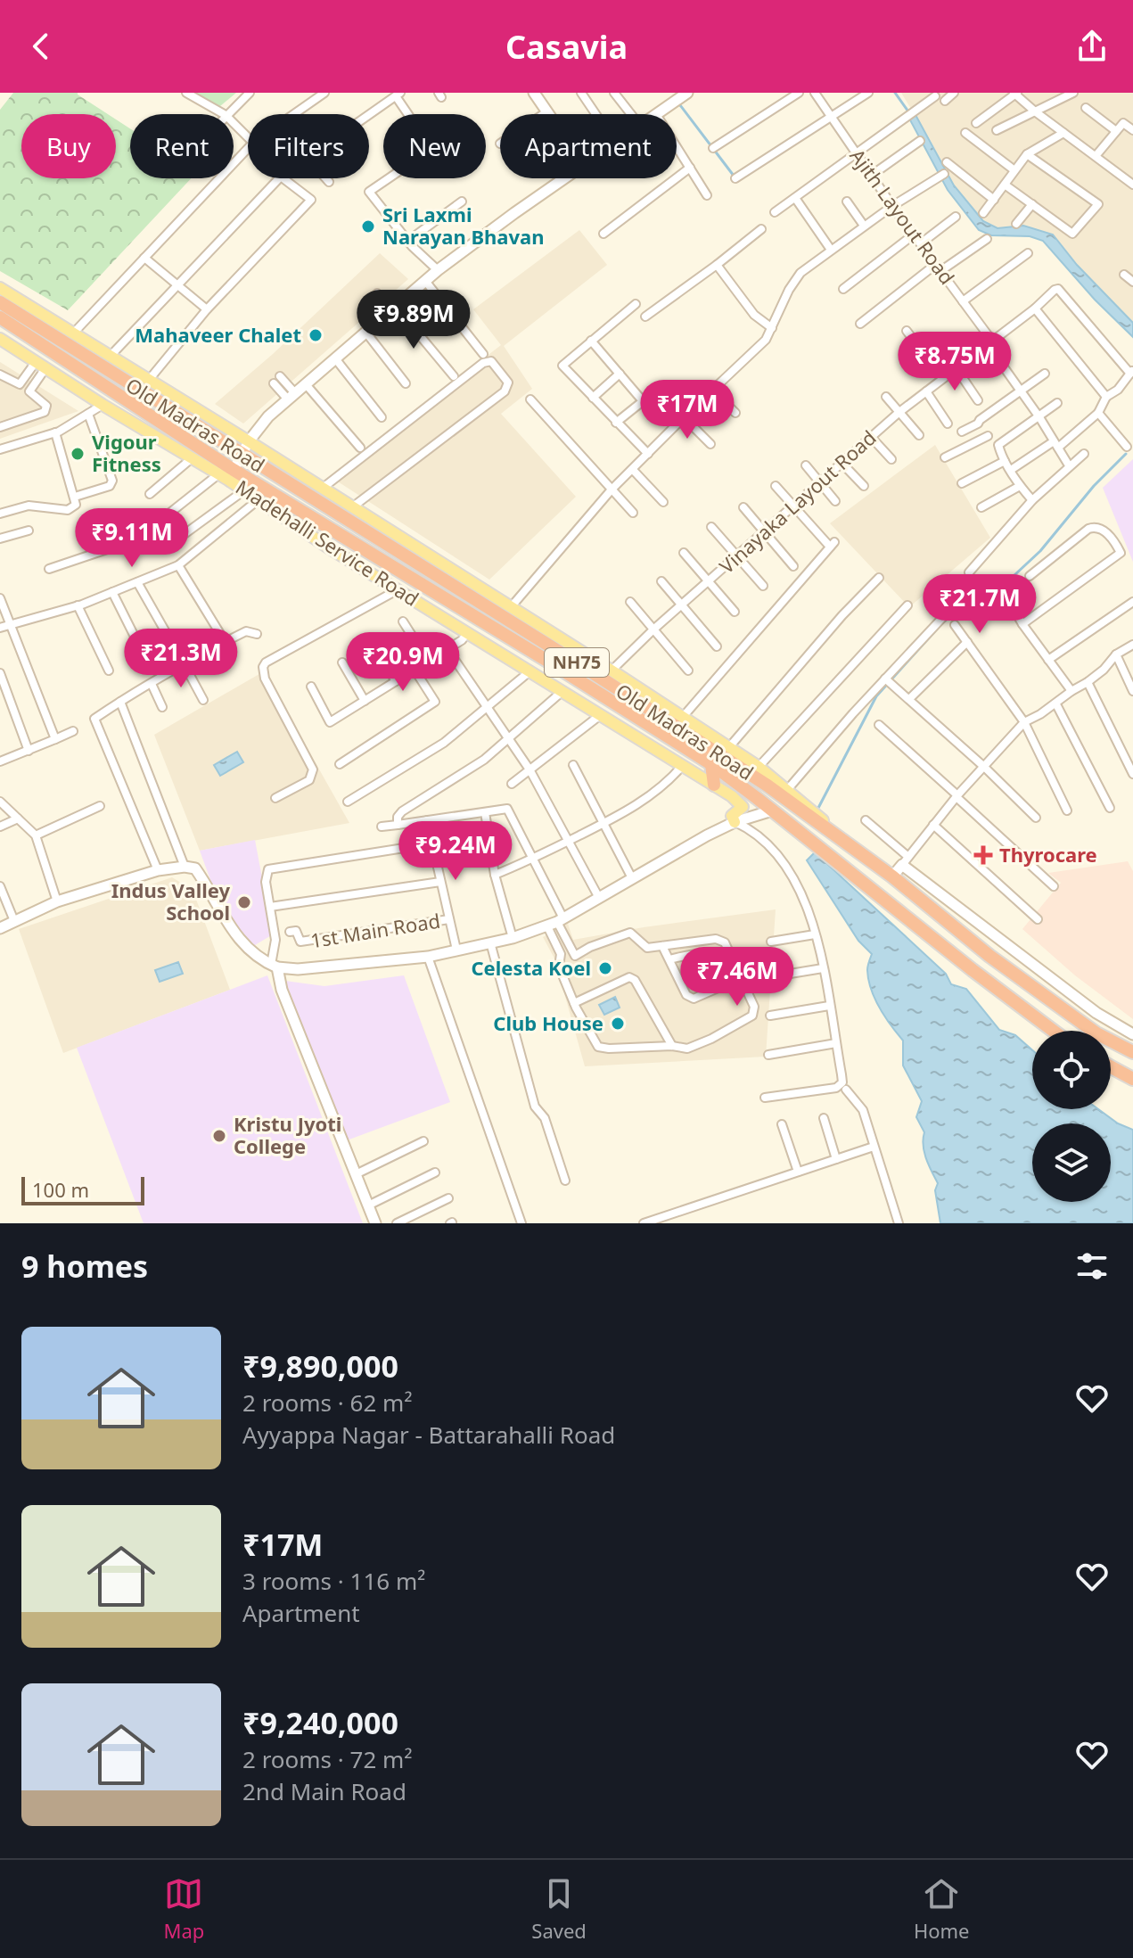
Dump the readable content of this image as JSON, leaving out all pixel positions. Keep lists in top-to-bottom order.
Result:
{
  "streets": {
    "highway": ["Old Madras Road", "NH75"],
    "main road": ["Madehalli Service Road"],
    "street": ["Ajith Layout Road", "Vinayaka Layout Road", "1st Main Road"]
  },
  "crossings": [
    ["Ajith Layout Road", "Vinayaka Layout Road"]
  ],
  "places": {
    "other": [
      "Sri Laxmi Narayan Bhavan",
      "Mahaveer Chalet",
      "Vigour Fitness",
      "Indus Valley School",
      "Celesta Koel",
      "Club House",
      "Kristu Jyoti College"
    ],
    "health": ["Thyrocare"]
  },
  "scale_bar": "100 m",
  "page": {
    "header": "Casavia",
    "chip": [
      "Buy",
      "Rent",
      "Filters",
      "New",
      "Apartment"
    ],
    "price": [
      "₹9.89M",
      "₹8.75M",
      "₹17M",
      "₹9.11M",
      "₹21.7M",
      "₹21.3M",
      "₹20.9M",
      "₹9.24M",
      "₹7.46M"
    ],
    "scale": "100 m",
    "heading": "9 homes",
    "list": [
      {
        "name": "₹9,890,000",
        "note": "2 rooms · 62 m² · Ayyappa Nagar - Battarahalli Road"
      },
      {
        "name": "₹17M",
        "note": "3 rooms · 116 m² · Apartment"
      },
      {
        "name": "₹9,240,000",
        "note": "2 rooms · 72 m² · 2nd Main Road"
      }
    ],
    "tabs": ["Map", "Saved", "Home"]
  }
}
